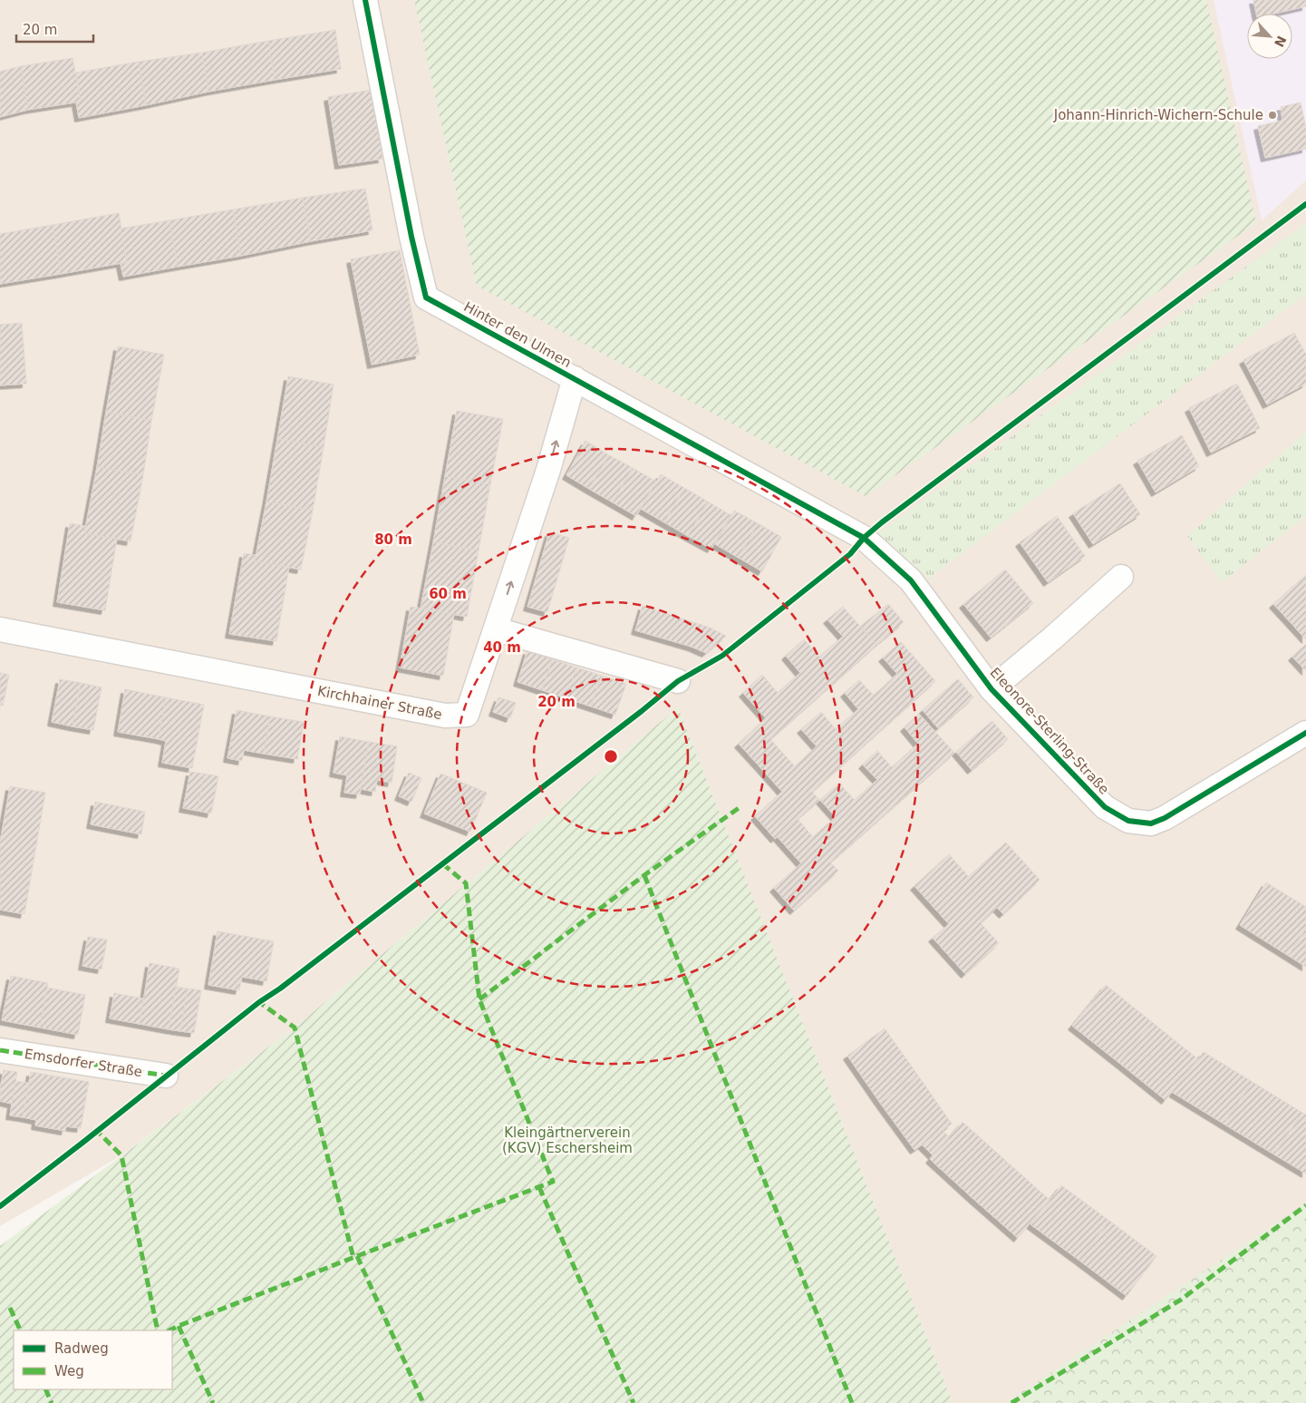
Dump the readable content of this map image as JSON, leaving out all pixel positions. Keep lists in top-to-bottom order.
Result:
{
  "streets": {
    "street": [
      "Hinter den Ulmen",
      "Kirchhainer Straße",
      "Eleonore-Sterling-Straße",
      "Emsdorfer Straße"
    ]
  },
  "crossings": [
    ["Hinter den Ulmen", "Kirchhainer Straße"],
    ["Hinter den Ulmen", "Eleonore-Sterling-Straße"]
  ],
  "parks": ["Kleingärtnerverein (KGV) Eschersheim"],
  "places": ["Johann-Hinrich-Wichern-Schule"],
  "legend": ["Radweg", "Weg"],
  "scale_bar": "20 m",
  "north": "bottom right",
  "rings": [
    "80 m",
    "60 m",
    "40 m",
    "20 m"
  ]
}
